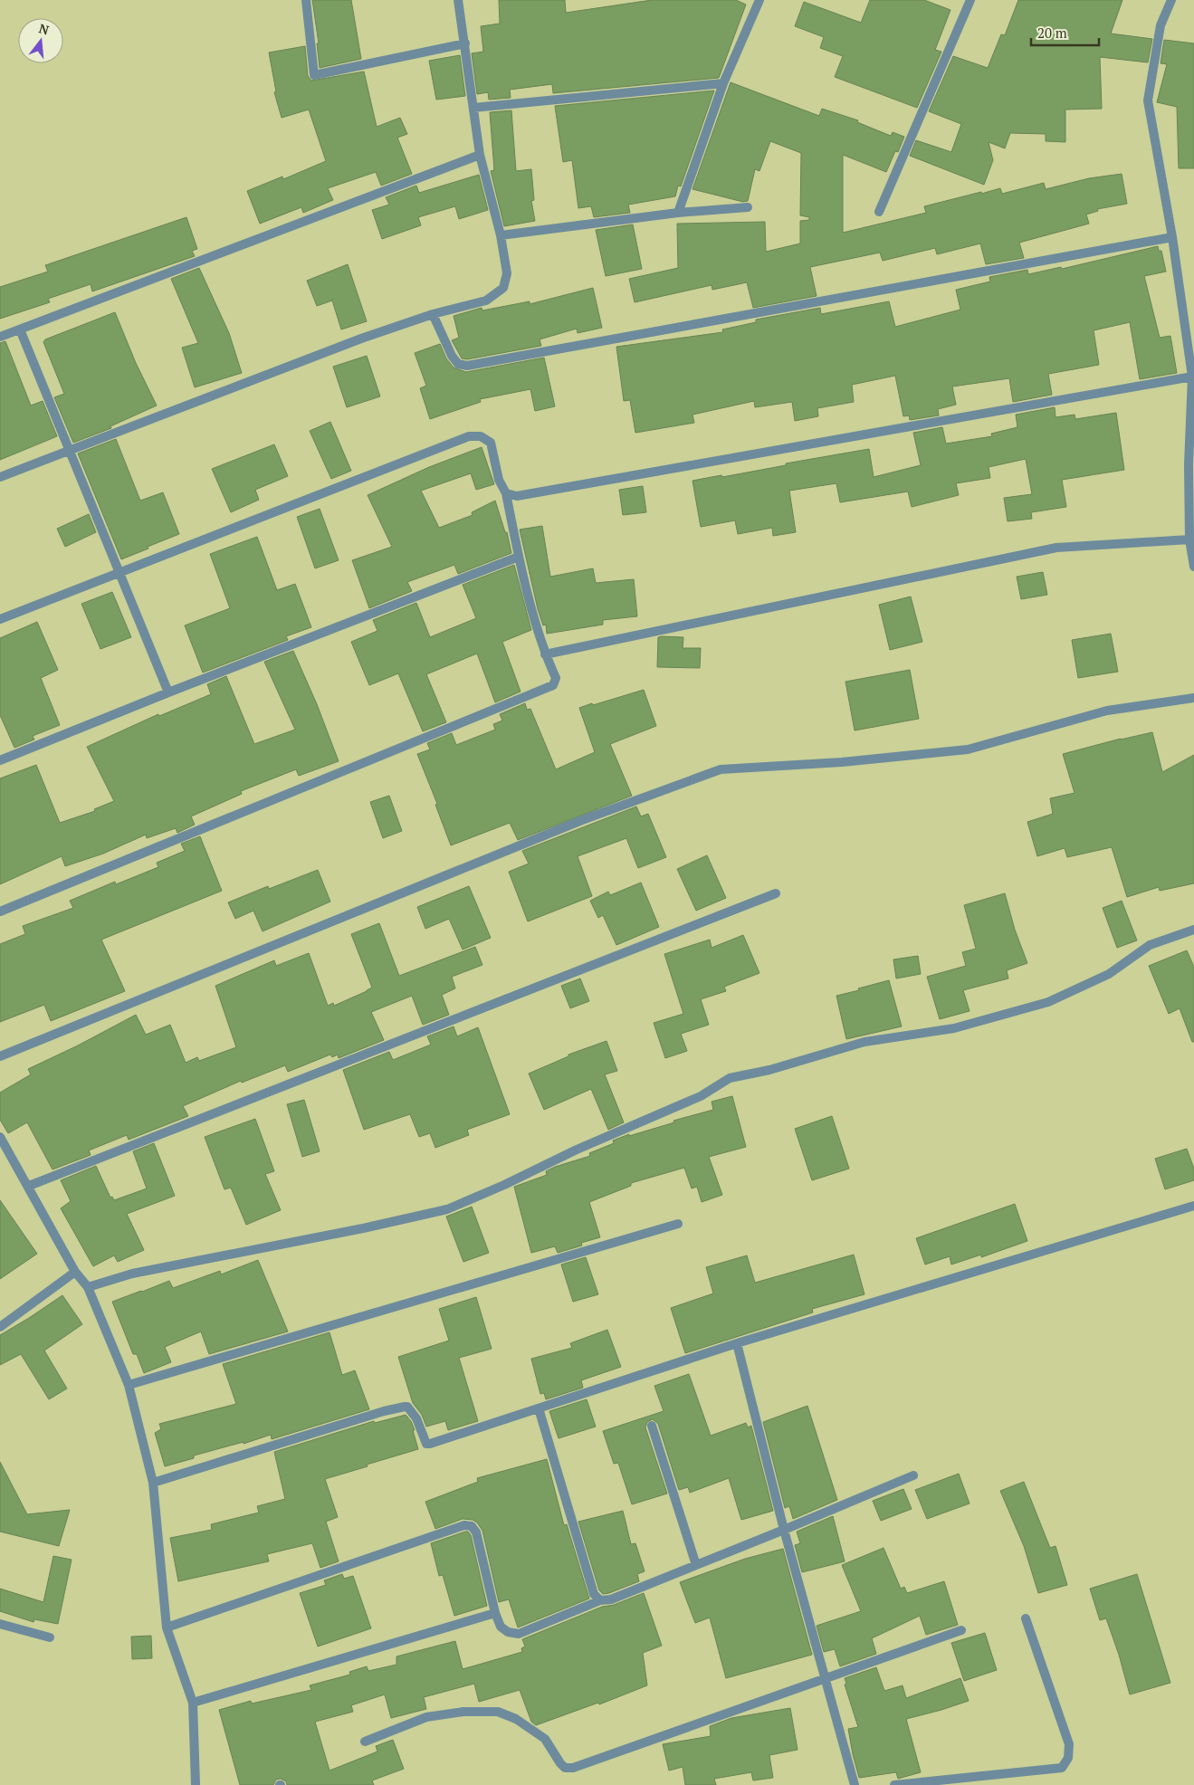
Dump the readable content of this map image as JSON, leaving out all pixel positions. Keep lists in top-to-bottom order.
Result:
{
  "scale_bar": "20 m",
  "north": "top"
}
